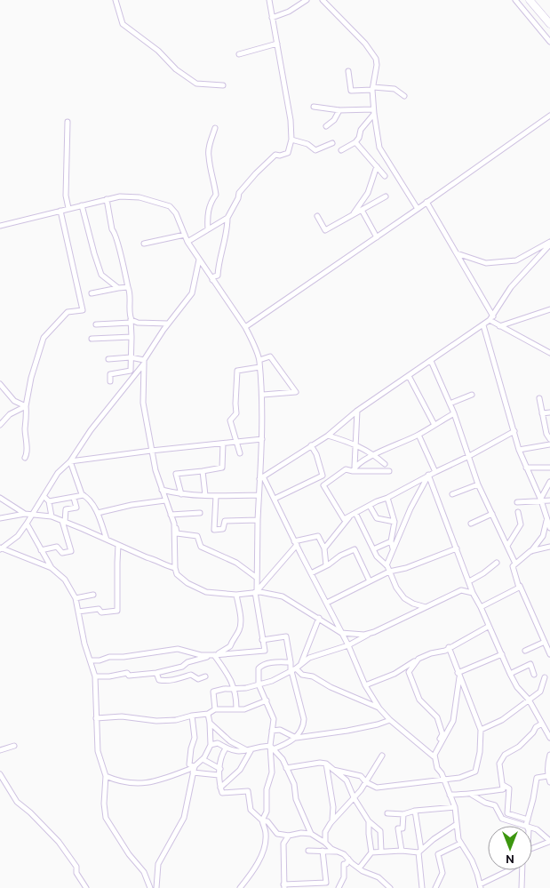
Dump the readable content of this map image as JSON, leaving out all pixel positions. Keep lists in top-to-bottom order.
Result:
{
  "north": "bottom"
}
